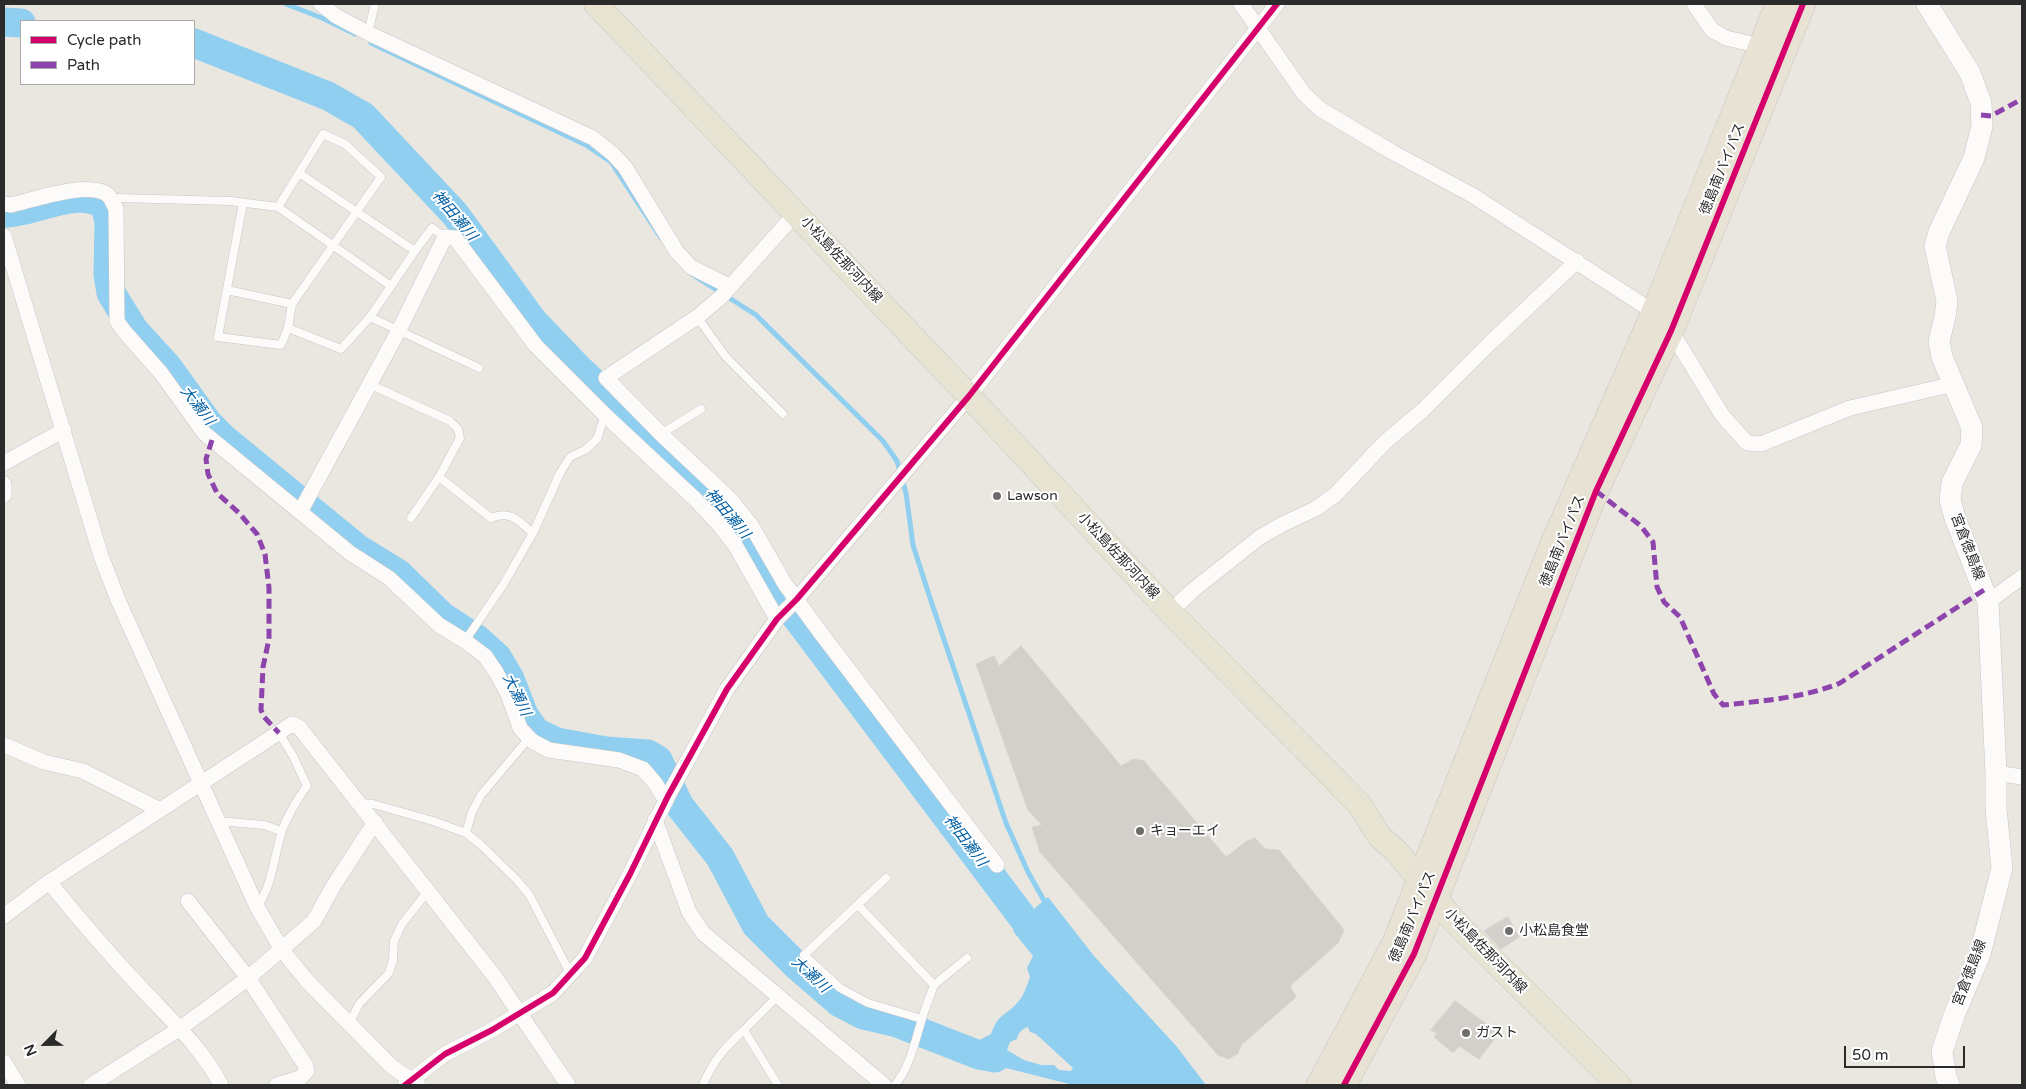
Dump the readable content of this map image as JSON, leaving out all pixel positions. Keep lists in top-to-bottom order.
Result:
{
  "streets": {
    "highway": ["徳島南バイパス"],
    "main road": ["小松島佐那河内線", "宮倉徳島線"]
  },
  "crossings": [
    ["徳島南バイパス", "小松島佐那河内線"]
  ],
  "water": ["神田瀬川", "大瀬川"],
  "places": [
    "Lawson",
    "キョーエイ",
    "小松島食堂",
    "ガスト"
  ],
  "legend": ["Cycle path", "Path"],
  "scale_bar": "50 m",
  "north": "bottom left"
}
